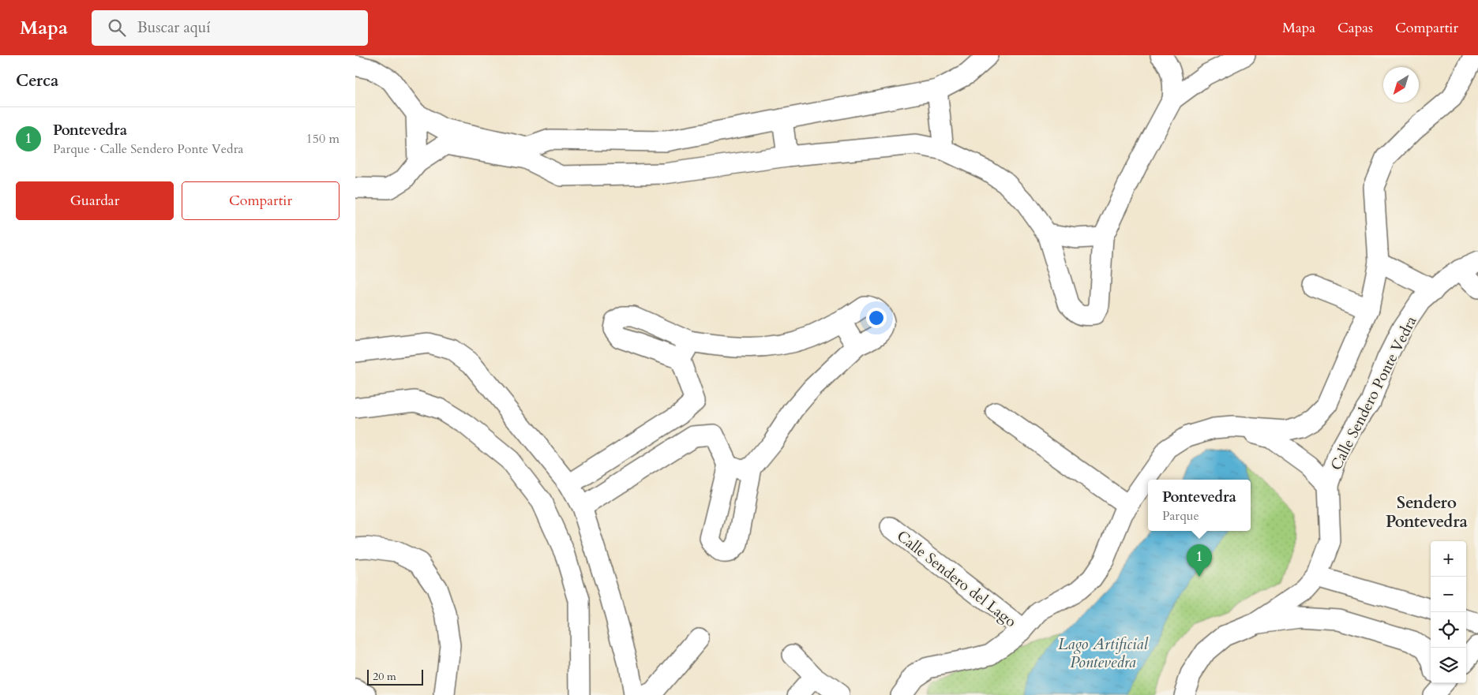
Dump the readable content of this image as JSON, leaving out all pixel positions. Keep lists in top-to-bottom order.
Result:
{
  "streets": {
    "street": ["Calle Sendero Ponte Vedra", "Calle Sendero del Lago"]
  },
  "crossings": [
    ["Calle Sendero Ponte Vedra", "Calle Sendero del Lago"]
  ],
  "districts": ["Sendero Pontevedra"],
  "water": ["Lago Artificial Pontevedra"],
  "scale_bar": "20 m",
  "north": "bottom left",
  "page": {
    "header": "Mapa",
    "search": "Buscar aquí",
    "nav": ["Mapa", "Capas", "Compartir"],
    "heading": "Cerca",
    "list": [
      {
        "mark": "1",
        "name": "Pontevedra",
        "note": "Parque · Calle Sendero Ponte Vedra",
        "value": "150 m"
      }
    ],
    "buttons": ["Guardar", "Compartir"],
    "popup": ["Pontevedra", "Parque"],
    "map_buttons": ["+", "−"],
    "pins": "1",
    "scale": "20 m"
  }
}
